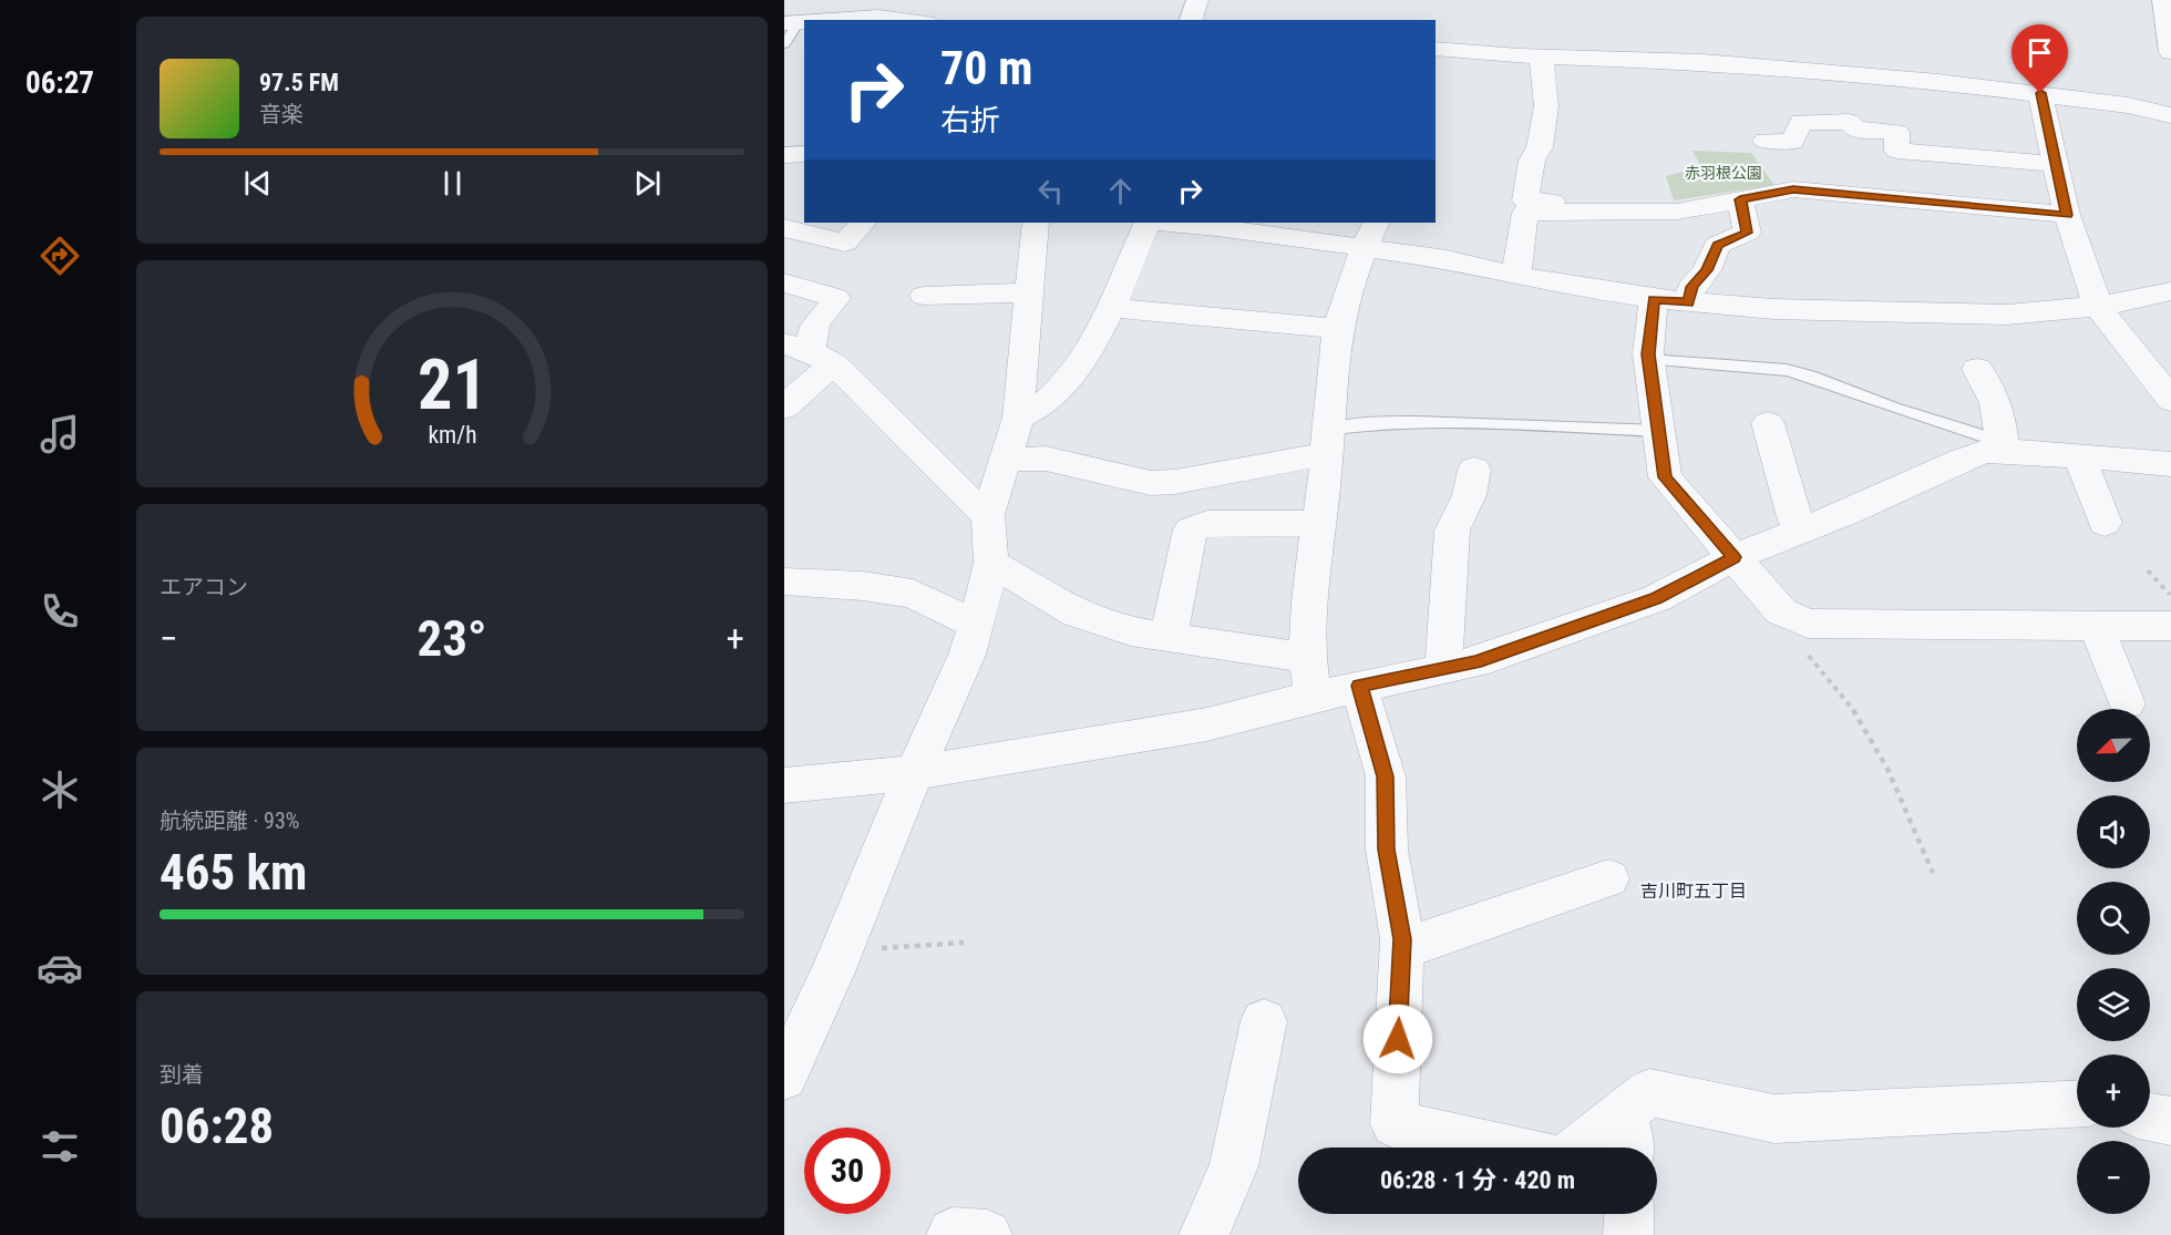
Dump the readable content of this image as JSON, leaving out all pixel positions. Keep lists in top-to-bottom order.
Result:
{
  "districts": ["吉川町五丁目"],
  "parks": ["赤羽根公園"],
  "north": "bottom left",
  "page": {
    "tabs": "06:27",
    "turn": ["70 m", "右折"],
    "song": ["97.5 FM", "音楽"],
    "tile": [
      "エアコン",
      ["航続距離 · 93%", "465 km"],
      ["到着", "06:28"]
    ],
    "heat": ["−", "23°", "+"],
    "map_buttons": ["+", "−"],
    "limit": "30",
    "trip": "06:28 · 1 分 · 420 m",
    "gauge": ["21", "km/h"]
  }
}
